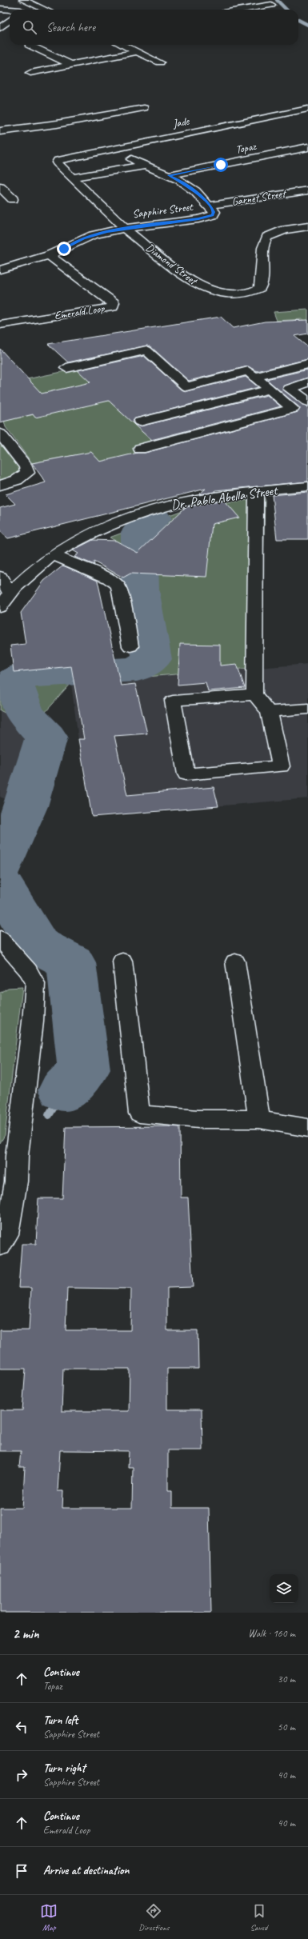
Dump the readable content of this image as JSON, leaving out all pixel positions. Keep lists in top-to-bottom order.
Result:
{
  "streets": {
    "street": [
      "Jade",
      "Topaz",
      "Garnet Street",
      "Sapphire Street",
      "Diamond Street",
      "Emerald Loop",
      "Dr. Pablo Abella Street"
    ]
  },
  "crossings": [
    ["Jade", "Diamond Street"],
    ["Topaz", "Sapphire Street"],
    ["Garnet Street", "Sapphire Street"],
    ["Sapphire Street", "Diamond Street"]
  ],
  "page": {
    "search": "Search here",
    "heading": ["2 min", "Walk · 160 m"],
    "list": [
      ["Continue", "Topaz", "30 m"],
      ["Turn left", "Sapphire Street", "50 m"],
      ["Turn right", "Sapphire Street", "40 m"],
      ["Continue", "Emerald Loop", "40 m"],
      "Arrive at destination"
    ],
    "nav": ["Map", "Directions", "Saved"]
  }
}
